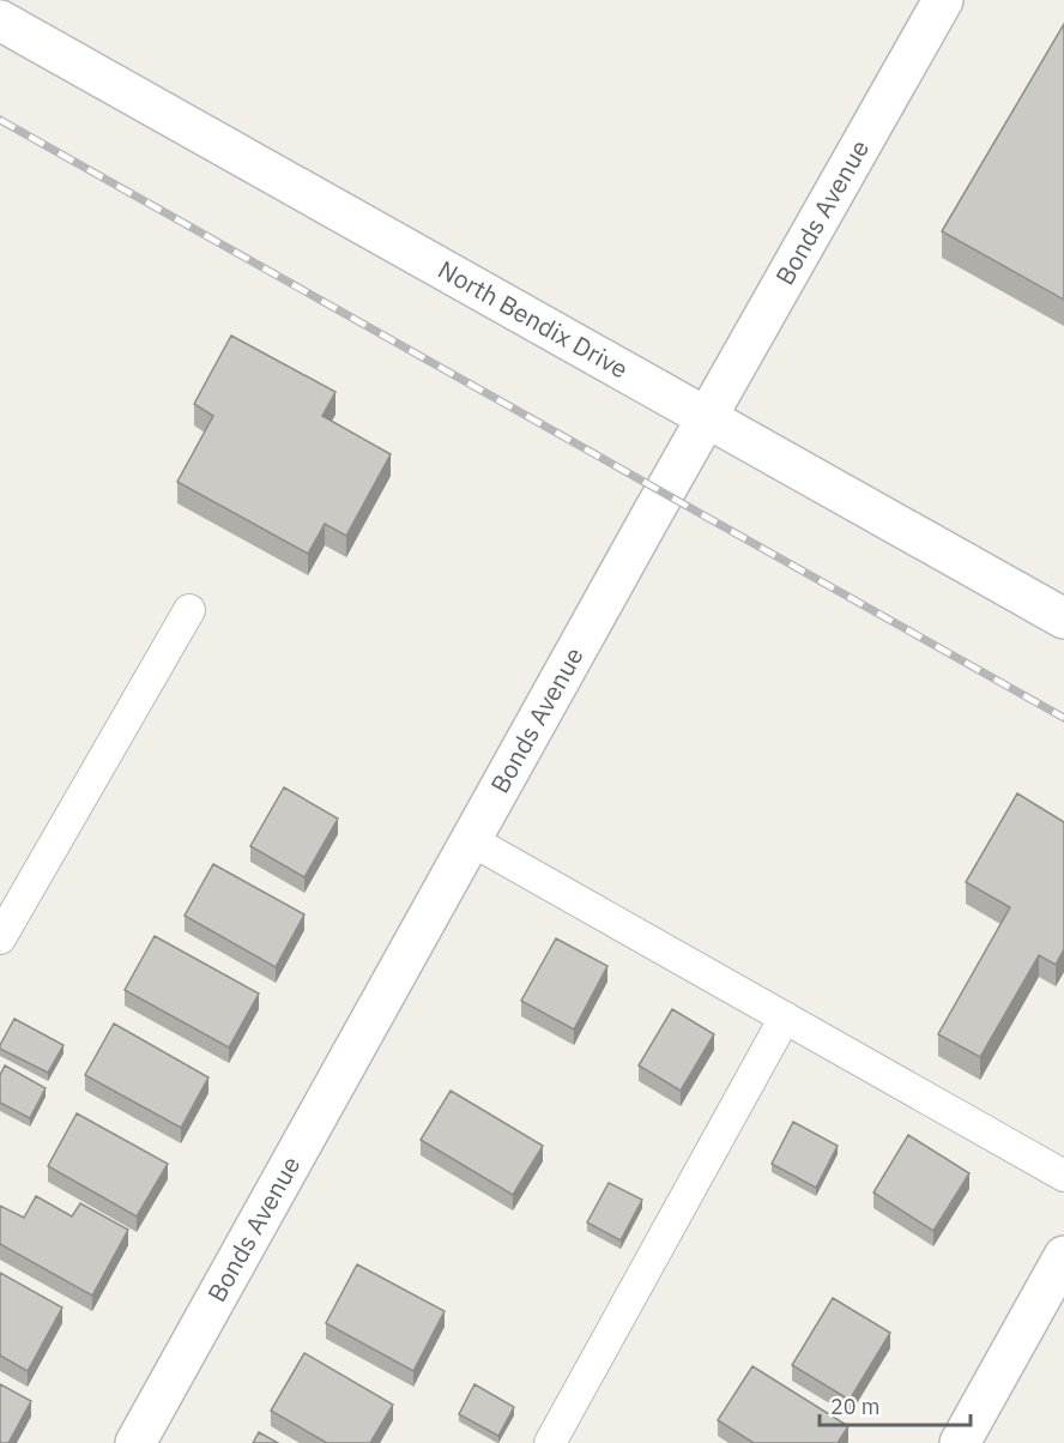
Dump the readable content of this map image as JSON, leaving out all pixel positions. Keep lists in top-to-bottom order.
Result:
{
  "streets": {
    "street": ["Bonds Avenue", "North Bendix Drive"]
  },
  "crossings": [
    ["Bonds Avenue", "North Bendix Drive"]
  ],
  "scale_bar": "20 m"
}
